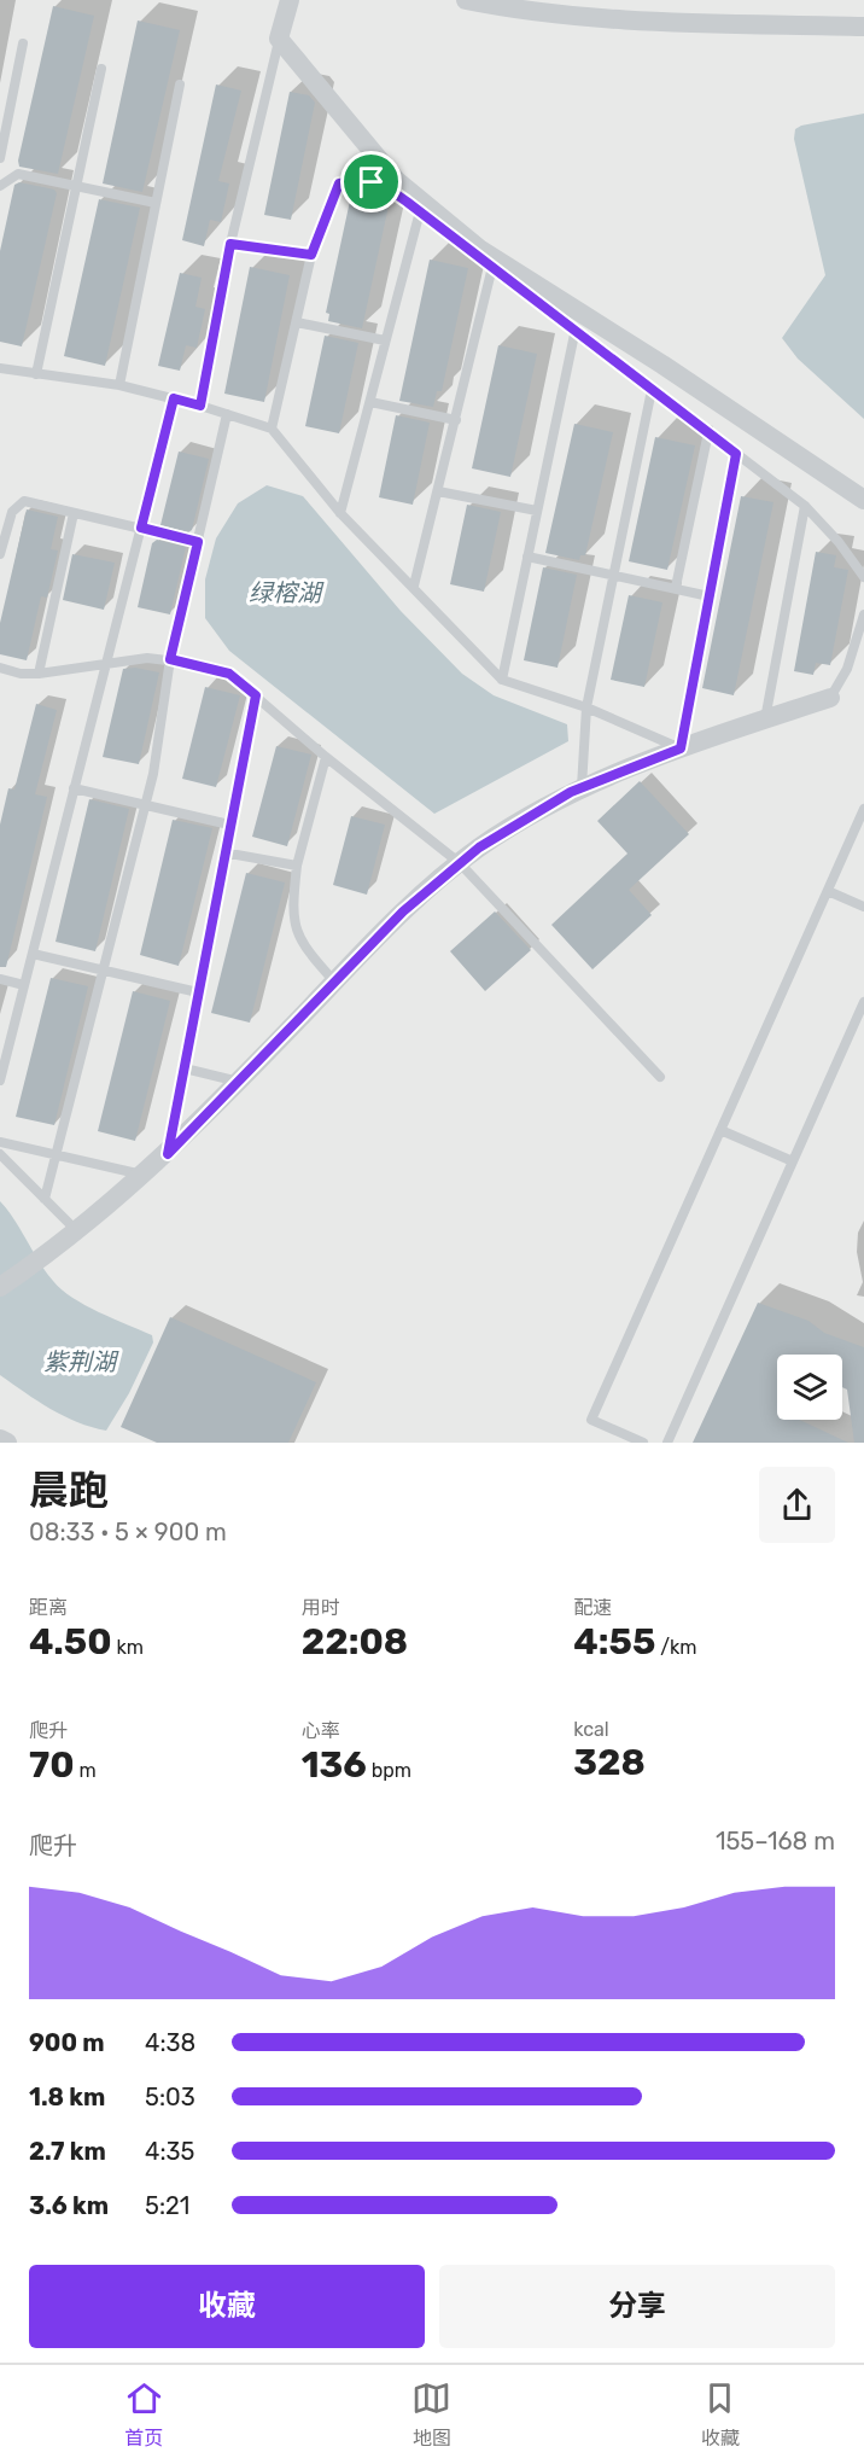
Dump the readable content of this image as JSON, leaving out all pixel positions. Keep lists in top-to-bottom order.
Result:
{
  "water": ["绿榕湖", "紫荆湖"],
  "page": {
    "heading": ["晨跑", "08:33 · 5 × 900 m"],
    "stats": [
      ["距离", "4.50 km"],
      ["用时", "22:08"],
      ["配速", "4:55 /km"],
      ["爬升", "70 m"],
      ["心率", "136 bpm"],
      ["kcal", "328"]
    ],
    "chart": ["爬升", "155–168 m"],
    "list": [
      {
        "name": "900 m",
        "note": "4:38"
      },
      {
        "name": "1.8 km",
        "note": "5:03"
      },
      {
        "name": "2.7 km",
        "note": "4:35"
      },
      {
        "name": "3.6 km",
        "note": "5:21"
      }
    ],
    "buttons": ["收藏", "分享"],
    "tabs": ["首页", "地图", "收藏"]
  }
}
